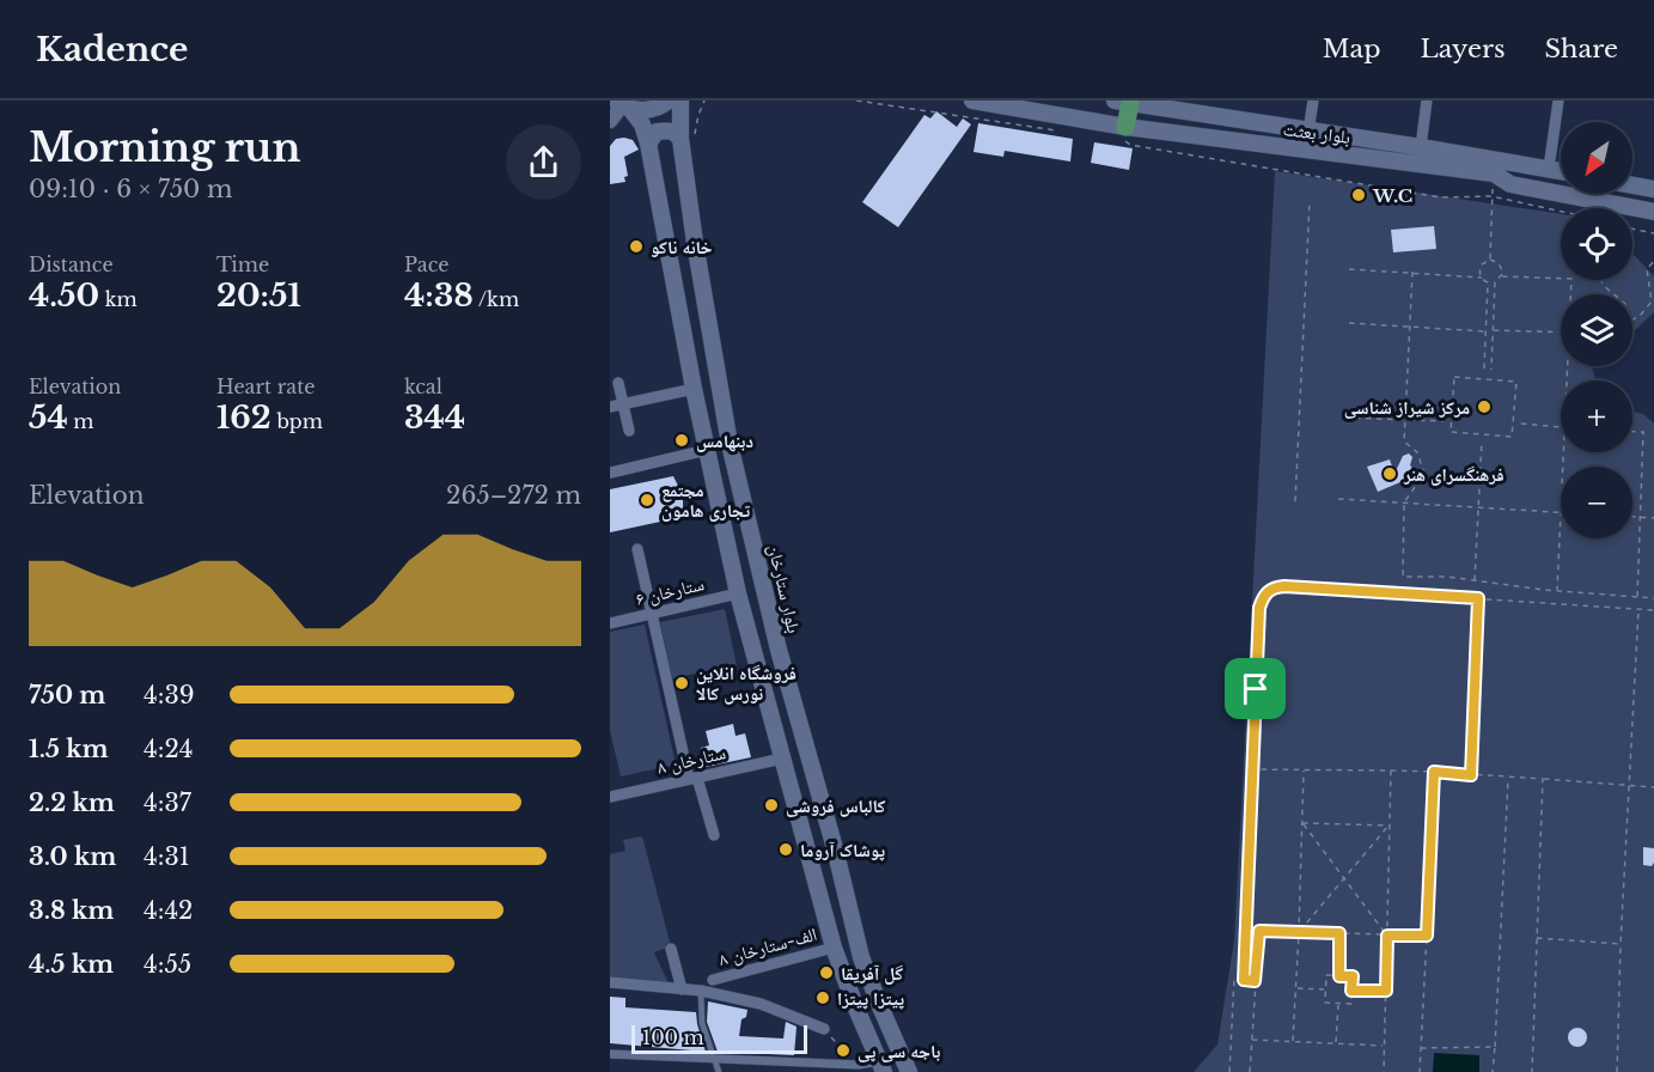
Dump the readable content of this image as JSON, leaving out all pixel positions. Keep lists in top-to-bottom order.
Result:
{
  "streets": {
    "main road": ["بلوار بعثت", "بلوار ستارخان"],
    "street": ["ستارخان ۶", "ستارخان ۸", "۸ الف-ستارخان"]
  },
  "places": [
    "W.C",
    "خانه ناکو",
    "مرکز شیراز شناسی",
    "دبنهامس",
    "فرهنگسرای هنر",
    "مجتمع تجاری هامون",
    "فروشگاه انلاین نورس کالا",
    "کالباس فروشی",
    "پوشاک آروما",
    "گل آفریقا",
    "پیتزا پیتزا",
    "باجه سی پی"
  ],
  "scale_bar": "100 m",
  "north": "bottom left",
  "page": {
    "header": "Kadence",
    "nav": ["Map", "Layers", "Share"],
    "heading": ["Morning run", "09:10 · 6 × 750 m"],
    "map_buttons": ["+", "−"],
    "stats": [
      ["Distance", "4.50 km"],
      ["Time", "20:51"],
      ["Pace", "4:38 /km"],
      ["Elevation", "54 m"],
      ["Heart rate", "162 bpm"],
      ["kcal", "344"]
    ],
    "chart": ["Elevation", "265–272 m"],
    "list": [
      {
        "name": "750 m",
        "note": "4:39"
      },
      {
        "name": "1.5 km",
        "note": "4:24"
      },
      {
        "name": "2.2 km",
        "note": "4:37"
      },
      {
        "name": "3.0 km",
        "note": "4:31"
      },
      {
        "name": "3.8 km",
        "note": "4:42"
      },
      {
        "name": "4.5 km",
        "note": "4:55"
      }
    ],
    "scale": "100 m"
  }
}
